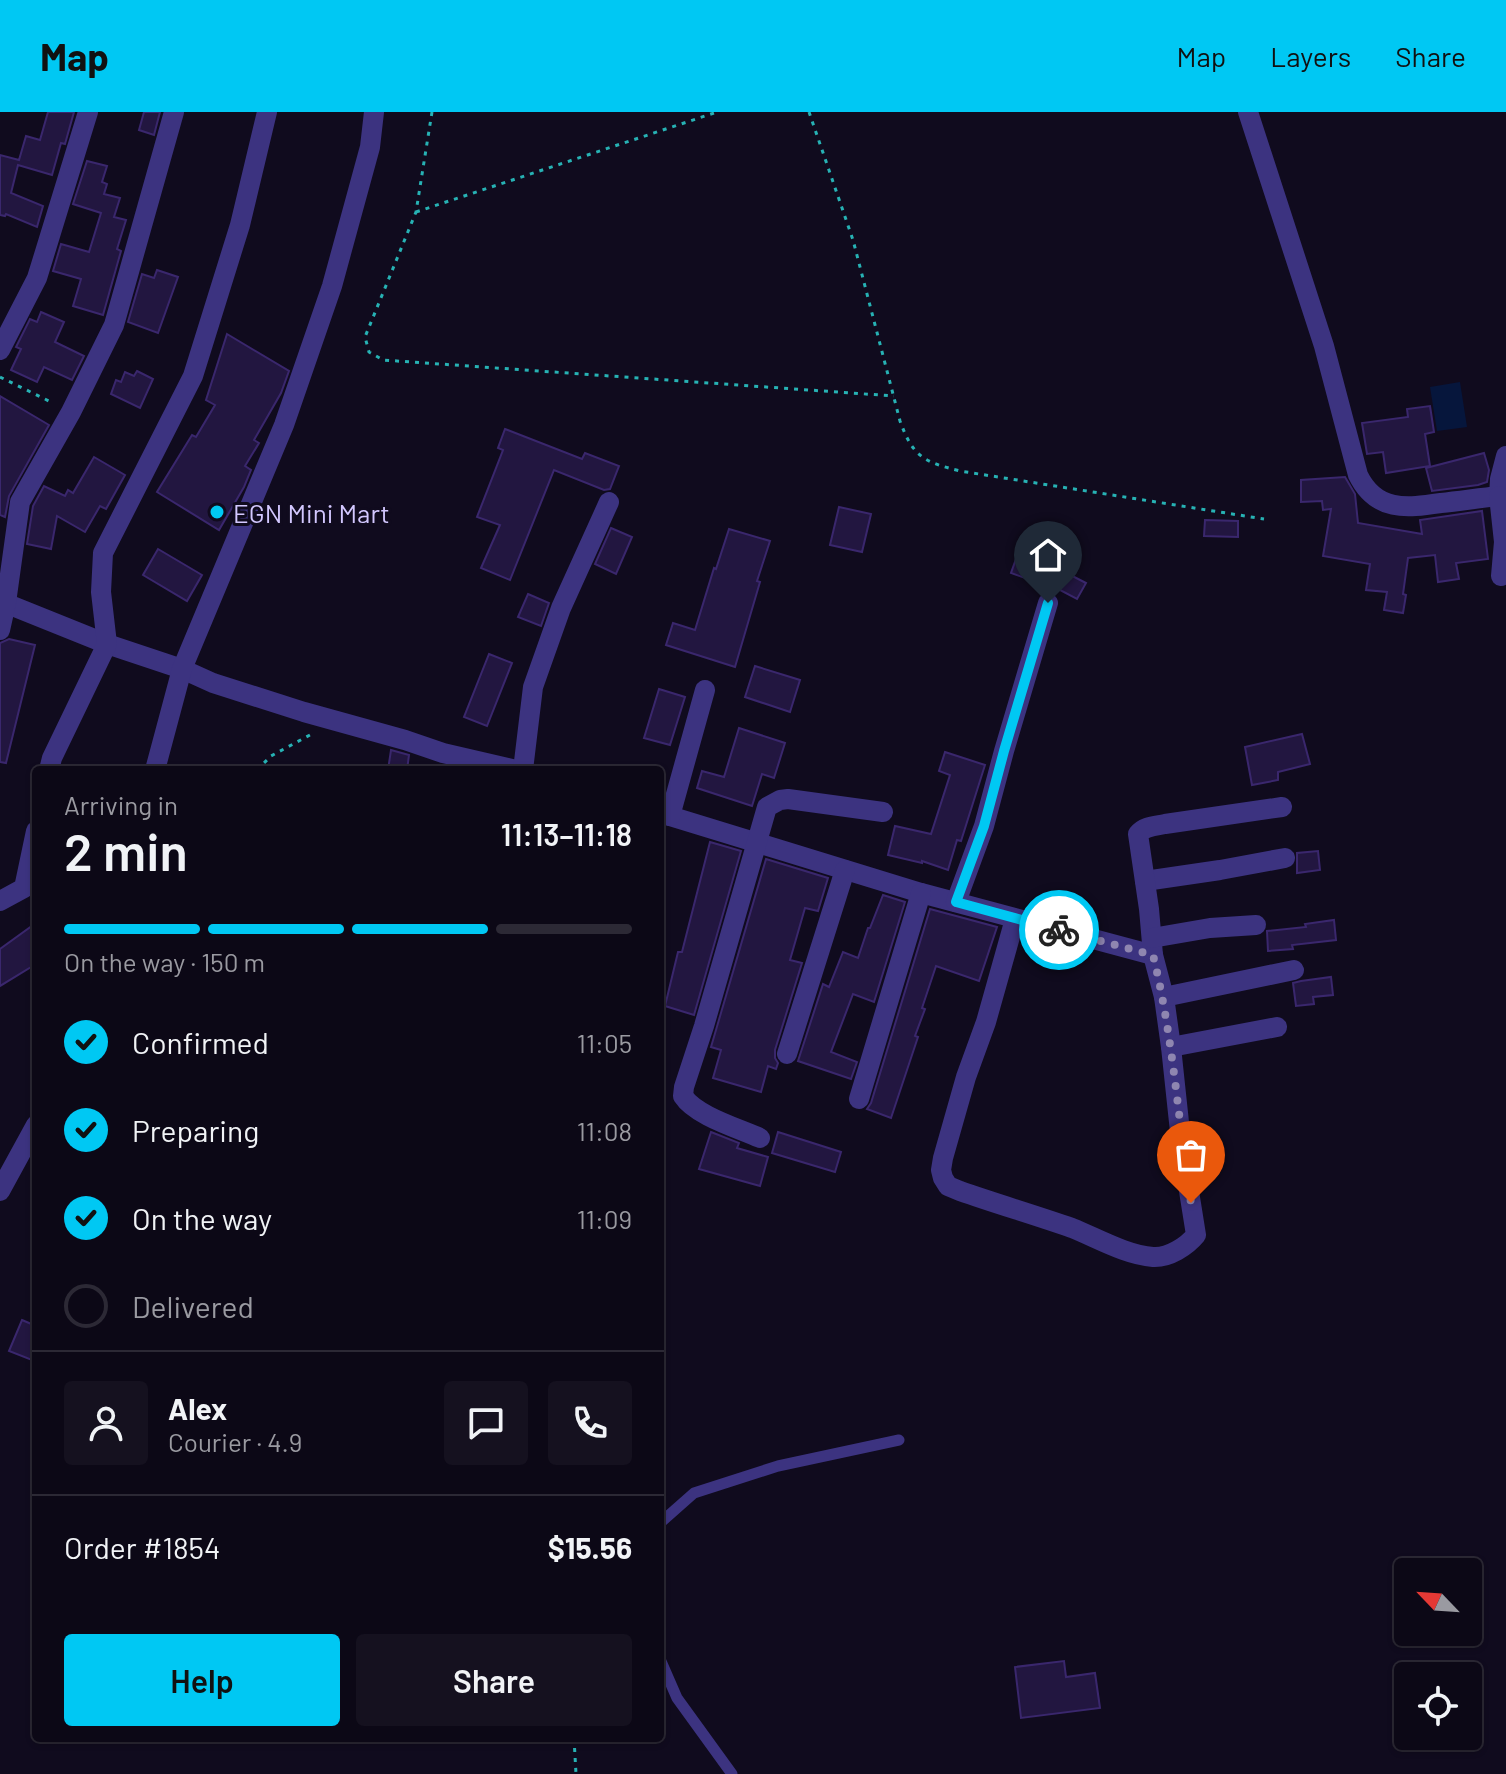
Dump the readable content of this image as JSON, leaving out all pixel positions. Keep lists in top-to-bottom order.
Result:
{
  "places": ["EGN Mini Mart"],
  "north": "top left",
  "page": {
    "header": "Map",
    "nav": ["Map", "Layers", "Share"],
    "heading": ["2 min", "Arriving in", "11:13–11:18"],
    "panel": [
      "Alex",
      "Courier · 4.9",
      "Order #1854",
      "$15.56"
    ],
    "bar": "On the way · 150 m",
    "list": [
      ["Confirmed", "11:05"],
      ["Preparing", "11:08"],
      ["On the way", "11:09"],
      "Delivered"
    ],
    "buttons": ["Help", "Share"]
  }
}
